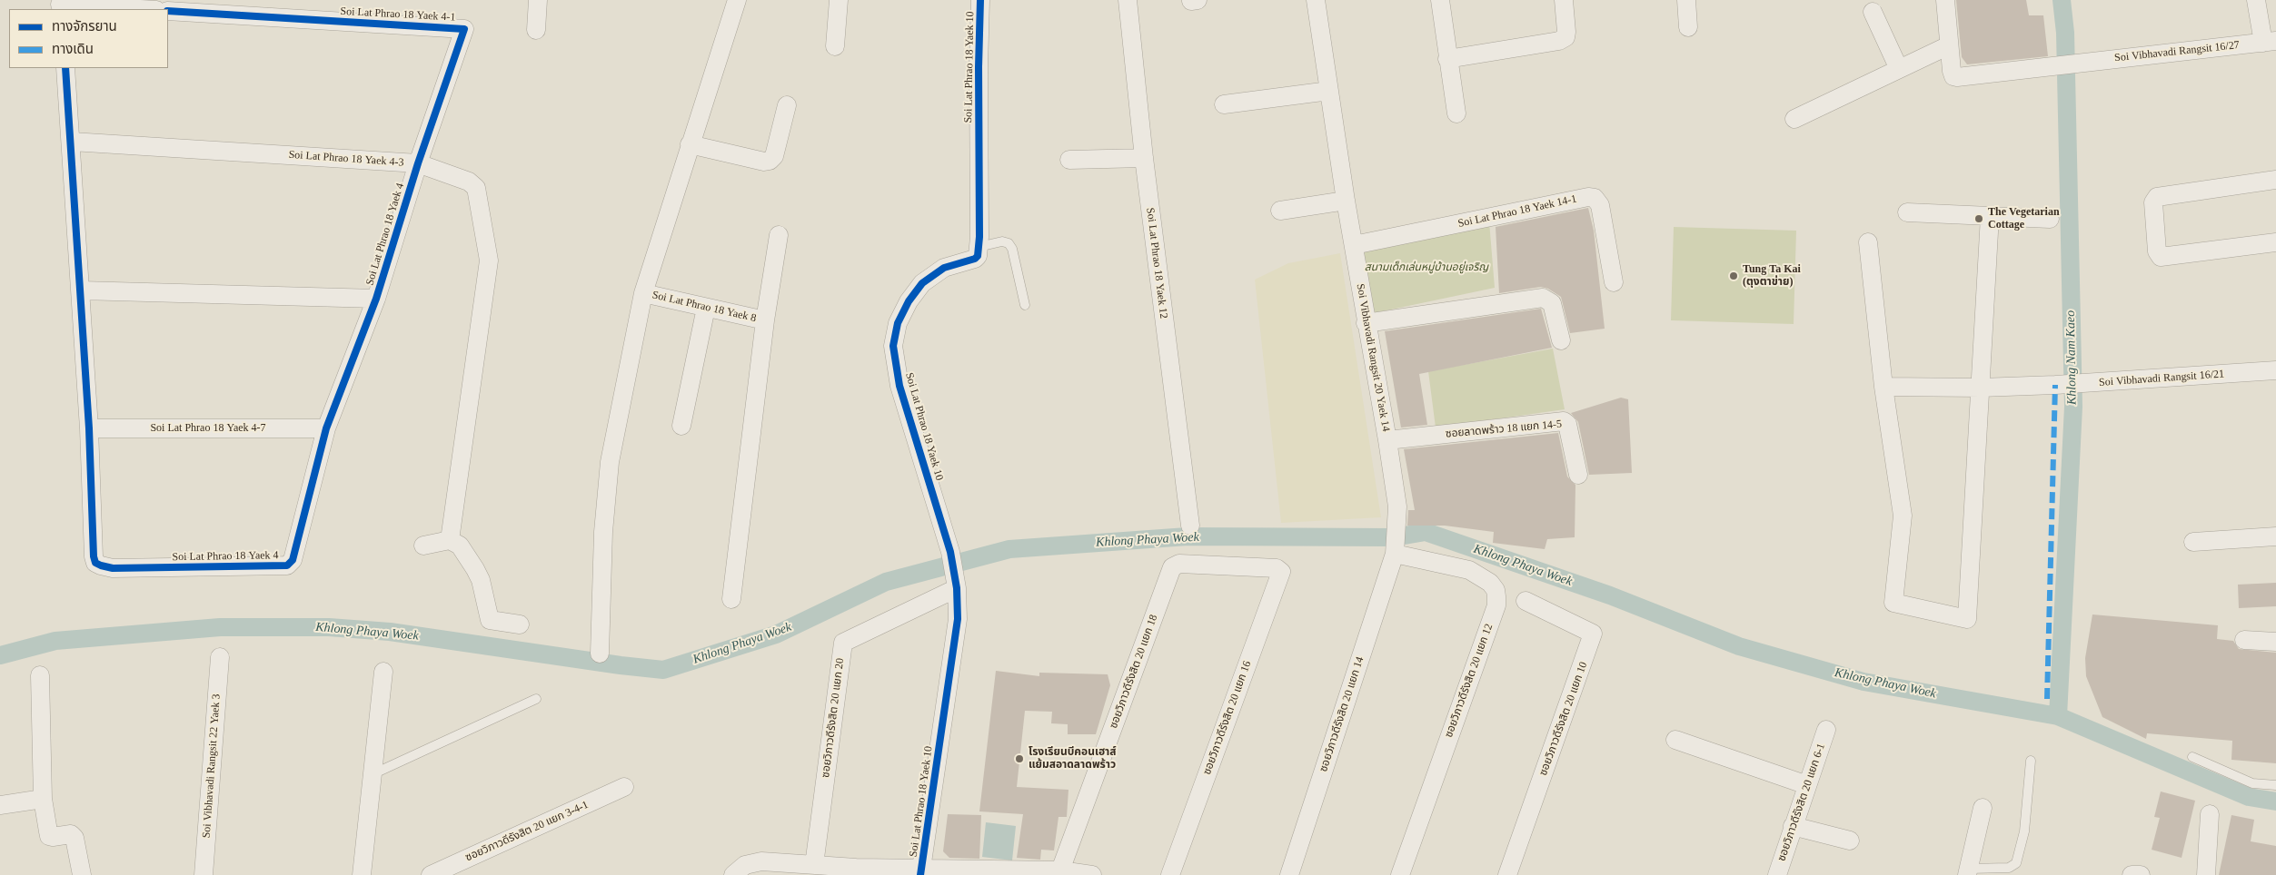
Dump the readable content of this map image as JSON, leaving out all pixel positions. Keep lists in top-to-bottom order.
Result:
{
  "streets": {
    "street": [
      "Soi Lat Phrao 18 Yaek 4-1",
      "Soi Vibhavadi Rangsit 16/27",
      "Soi Lat Phrao 18 Yaek 10",
      "Soi Lat Phrao 18 Yaek 4-3",
      "Soi Lat Phrao 18 Yaek 14-1",
      "Soi Lat Phrao 18 Yaek 4",
      "Soi Lat Phrao 18 Yaek 12",
      "Soi Lat Phrao 18 Yaek 8",
      "Soi Vibhavadi Rangsit 20 Yaek 14",
      "Soi Vibhavadi Rangsit 16/21",
      "Soi Lat Phrao 18 Yaek 4-7",
      "ซอยลาดพร้าว 18 แยก 14-5",
      "ซอยวิภาวดีรังสิต 20 แยก 18",
      "ซอยวิภาวดีรังสิต 20 แยก 12",
      "ซอยวิภาวดีรังสิต 20 แยก 14",
      "ซอยวิภาวดีรังสิต 20 แยก 20",
      "ซอยวิภาวดีรังสิต 20 แยก 16",
      "ซอยวิภาวดีรังสิต 20 แยก 10",
      "Soi Vibhavadi Rangsit 22 Yaek 3",
      "ซอยวิภาวดีรังสิต 20 แยก 6-1",
      "ซอยวิภาวดีรังสิต 20 แยก 3-4-1"
    ]
  },
  "crossings": [
    ["Soi Lat Phrao 18 Yaek 4-1", "Soi Lat Phrao 18 Yaek 4"],
    ["Soi Lat Phrao 18 Yaek 10", "ซอยวิภาวดีรังสิต 20 แยก 20"],
    ["Soi Lat Phrao 18 Yaek 4-3", "Soi Lat Phrao 18 Yaek 4"],
    ["Soi Lat Phrao 18 Yaek 14-1", "Soi Vibhavadi Rangsit 20 Yaek 14"],
    ["Soi Lat Phrao 18 Yaek 4", "Soi Lat Phrao 18 Yaek 4-7"],
    ["Soi Vibhavadi Rangsit 20 Yaek 14", "ซอยลาดพร้าว 18 แยก 14-5"],
    ["Soi Vibhavadi Rangsit 20 Yaek 14", "ซอยวิภาวดีรังสิต 20 แยก 12"],
    ["Soi Vibhavadi Rangsit 20 Yaek 14", "ซอยวิภาวดีรังสิต 20 แยก 14"],
    ["ซอยวิภาวดีรังสิต 20 แยก 18", "ซอยวิภาวดีรังสิต 20 แยก 16"],
    ["ซอยวิภาวดีรังสิต 20 แยก 12", "ซอยวิภาวดีรังสิต 20 แยก 14"]
  ],
  "water": ["Khlong Nam Kaeo", "Khlong Phaya Woek"],
  "parks": ["สนามเด็กเล่นหมู่บ้านอยู่เจริญ"],
  "places": ["The Vegetarian Cottage", "Tung Ta Kai (ตุงตาข่าย)", "โรงเรียนบีคอนเฮาส์ แย้มสอาดลาดพร้าว"],
  "legend": ["ทางจักรยาน", "ทางเดิน"]
}
